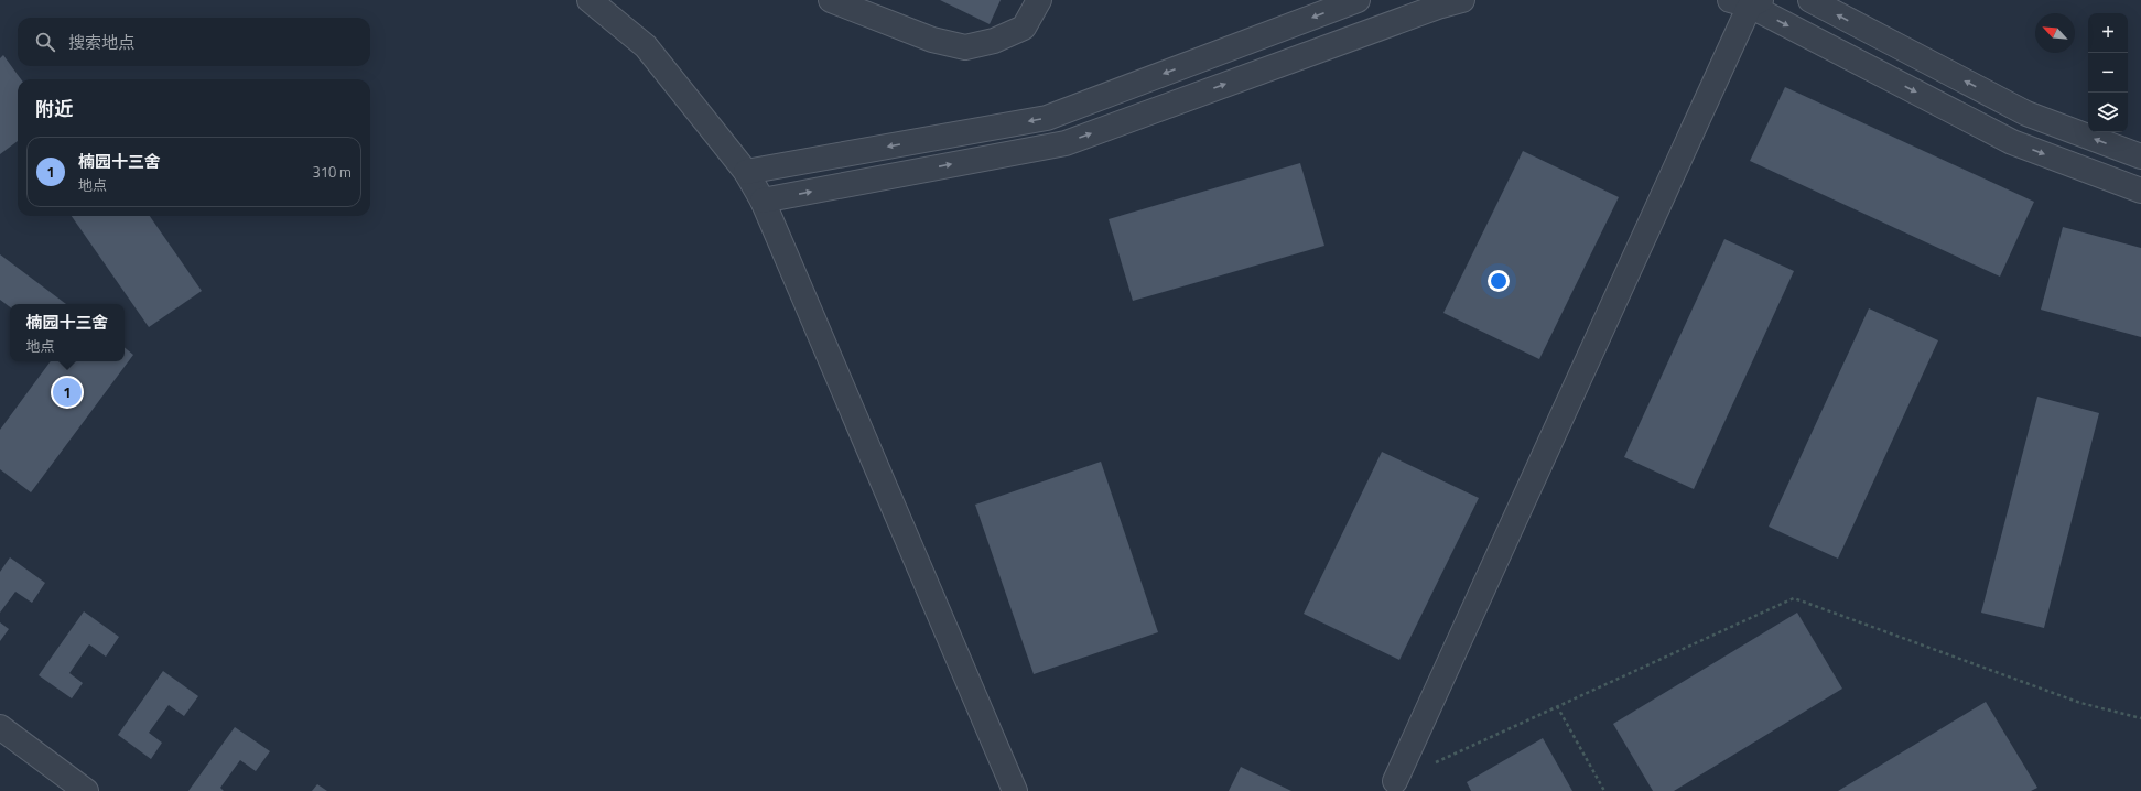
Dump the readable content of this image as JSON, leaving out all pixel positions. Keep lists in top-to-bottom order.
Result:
{
  "north": "top left",
  "page": {
    "map_buttons": ["+", "−"],
    "search": "搜索地点",
    "heading": "附近",
    "list": [
      {
        "mark": "1",
        "name": "楠园十三舍",
        "note": "地点",
        "value": "310 m"
      }
    ],
    "popup": ["楠园十三舍", "地点"],
    "pins": "1"
  }
}
